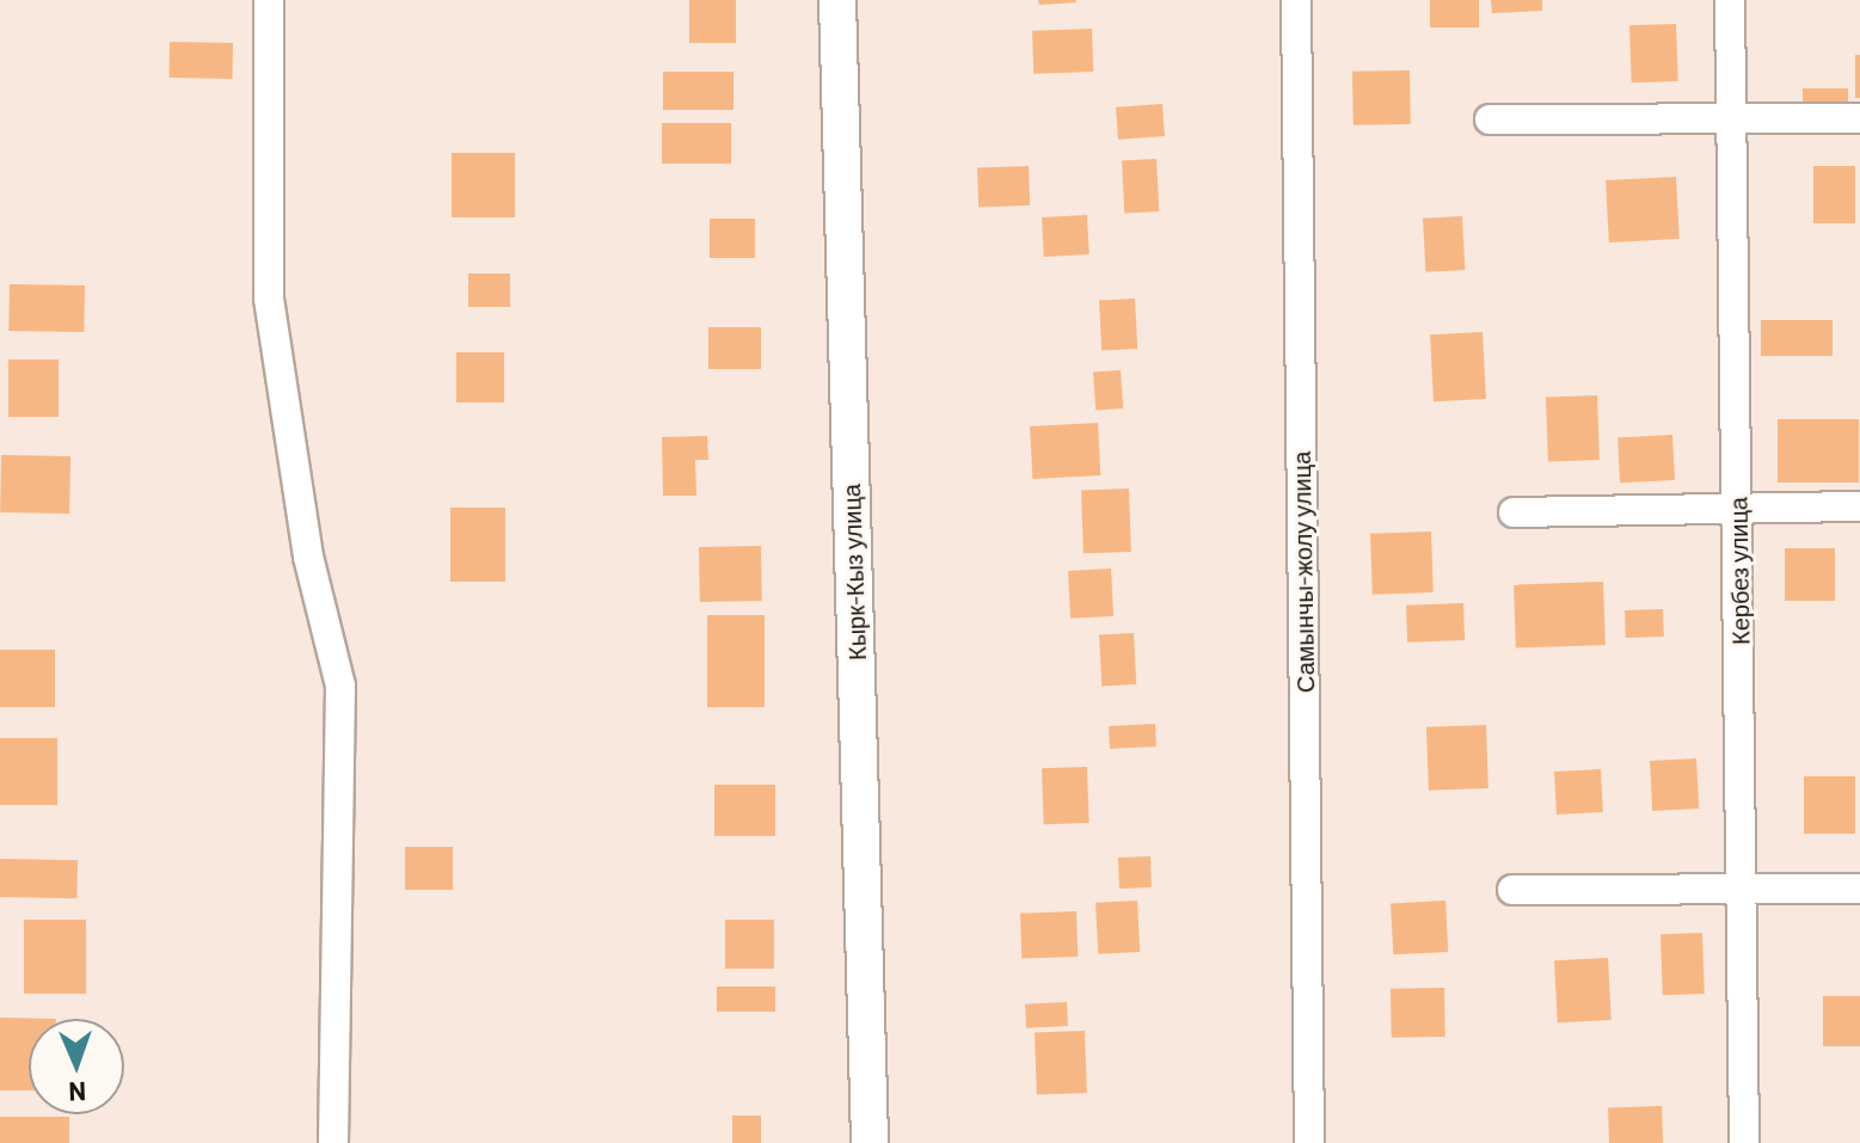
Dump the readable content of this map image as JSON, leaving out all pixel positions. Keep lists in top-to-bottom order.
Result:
{
  "streets": {
    "street": ["Кербез улица", "Кырк-Кыз улица", "Самынчы-жолу улица"]
  },
  "north": "bottom"
}
